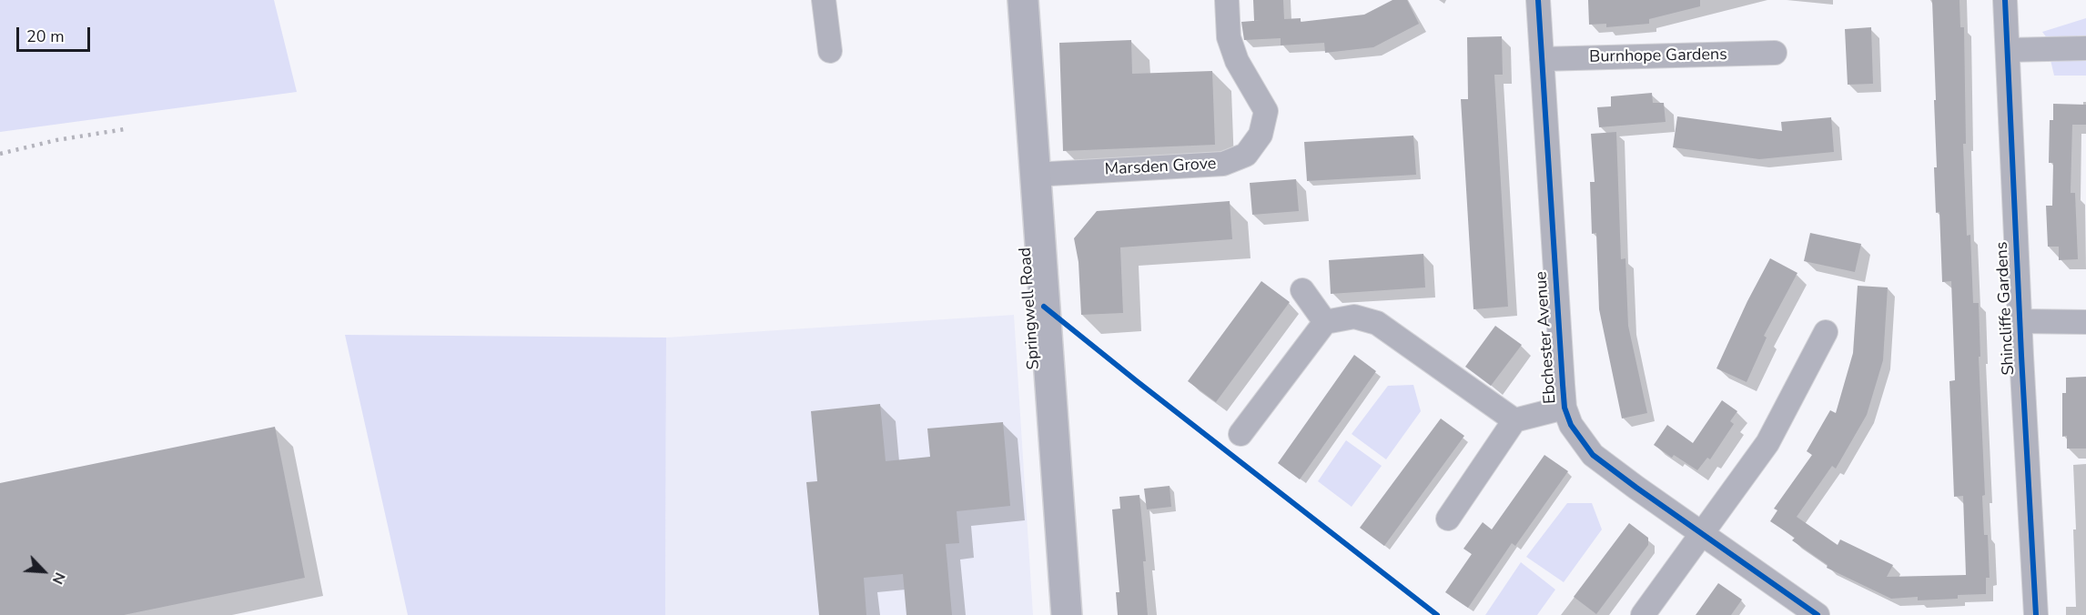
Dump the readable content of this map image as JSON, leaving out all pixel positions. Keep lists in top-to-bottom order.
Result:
{
  "streets": {
    "main road": ["Springwell Road"],
    "street": [
      "Burnhope Gardens",
      "Marsden Grove",
      "Shincliffe Gardens",
      "Ebchester Avenue"
    ]
  },
  "crossings": [
    ["Burnhope Gardens", "Ebchester Avenue"],
    ["Marsden Grove", "Springwell Road"]
  ],
  "scale_bar": "20 m",
  "north": "bottom right"
}
